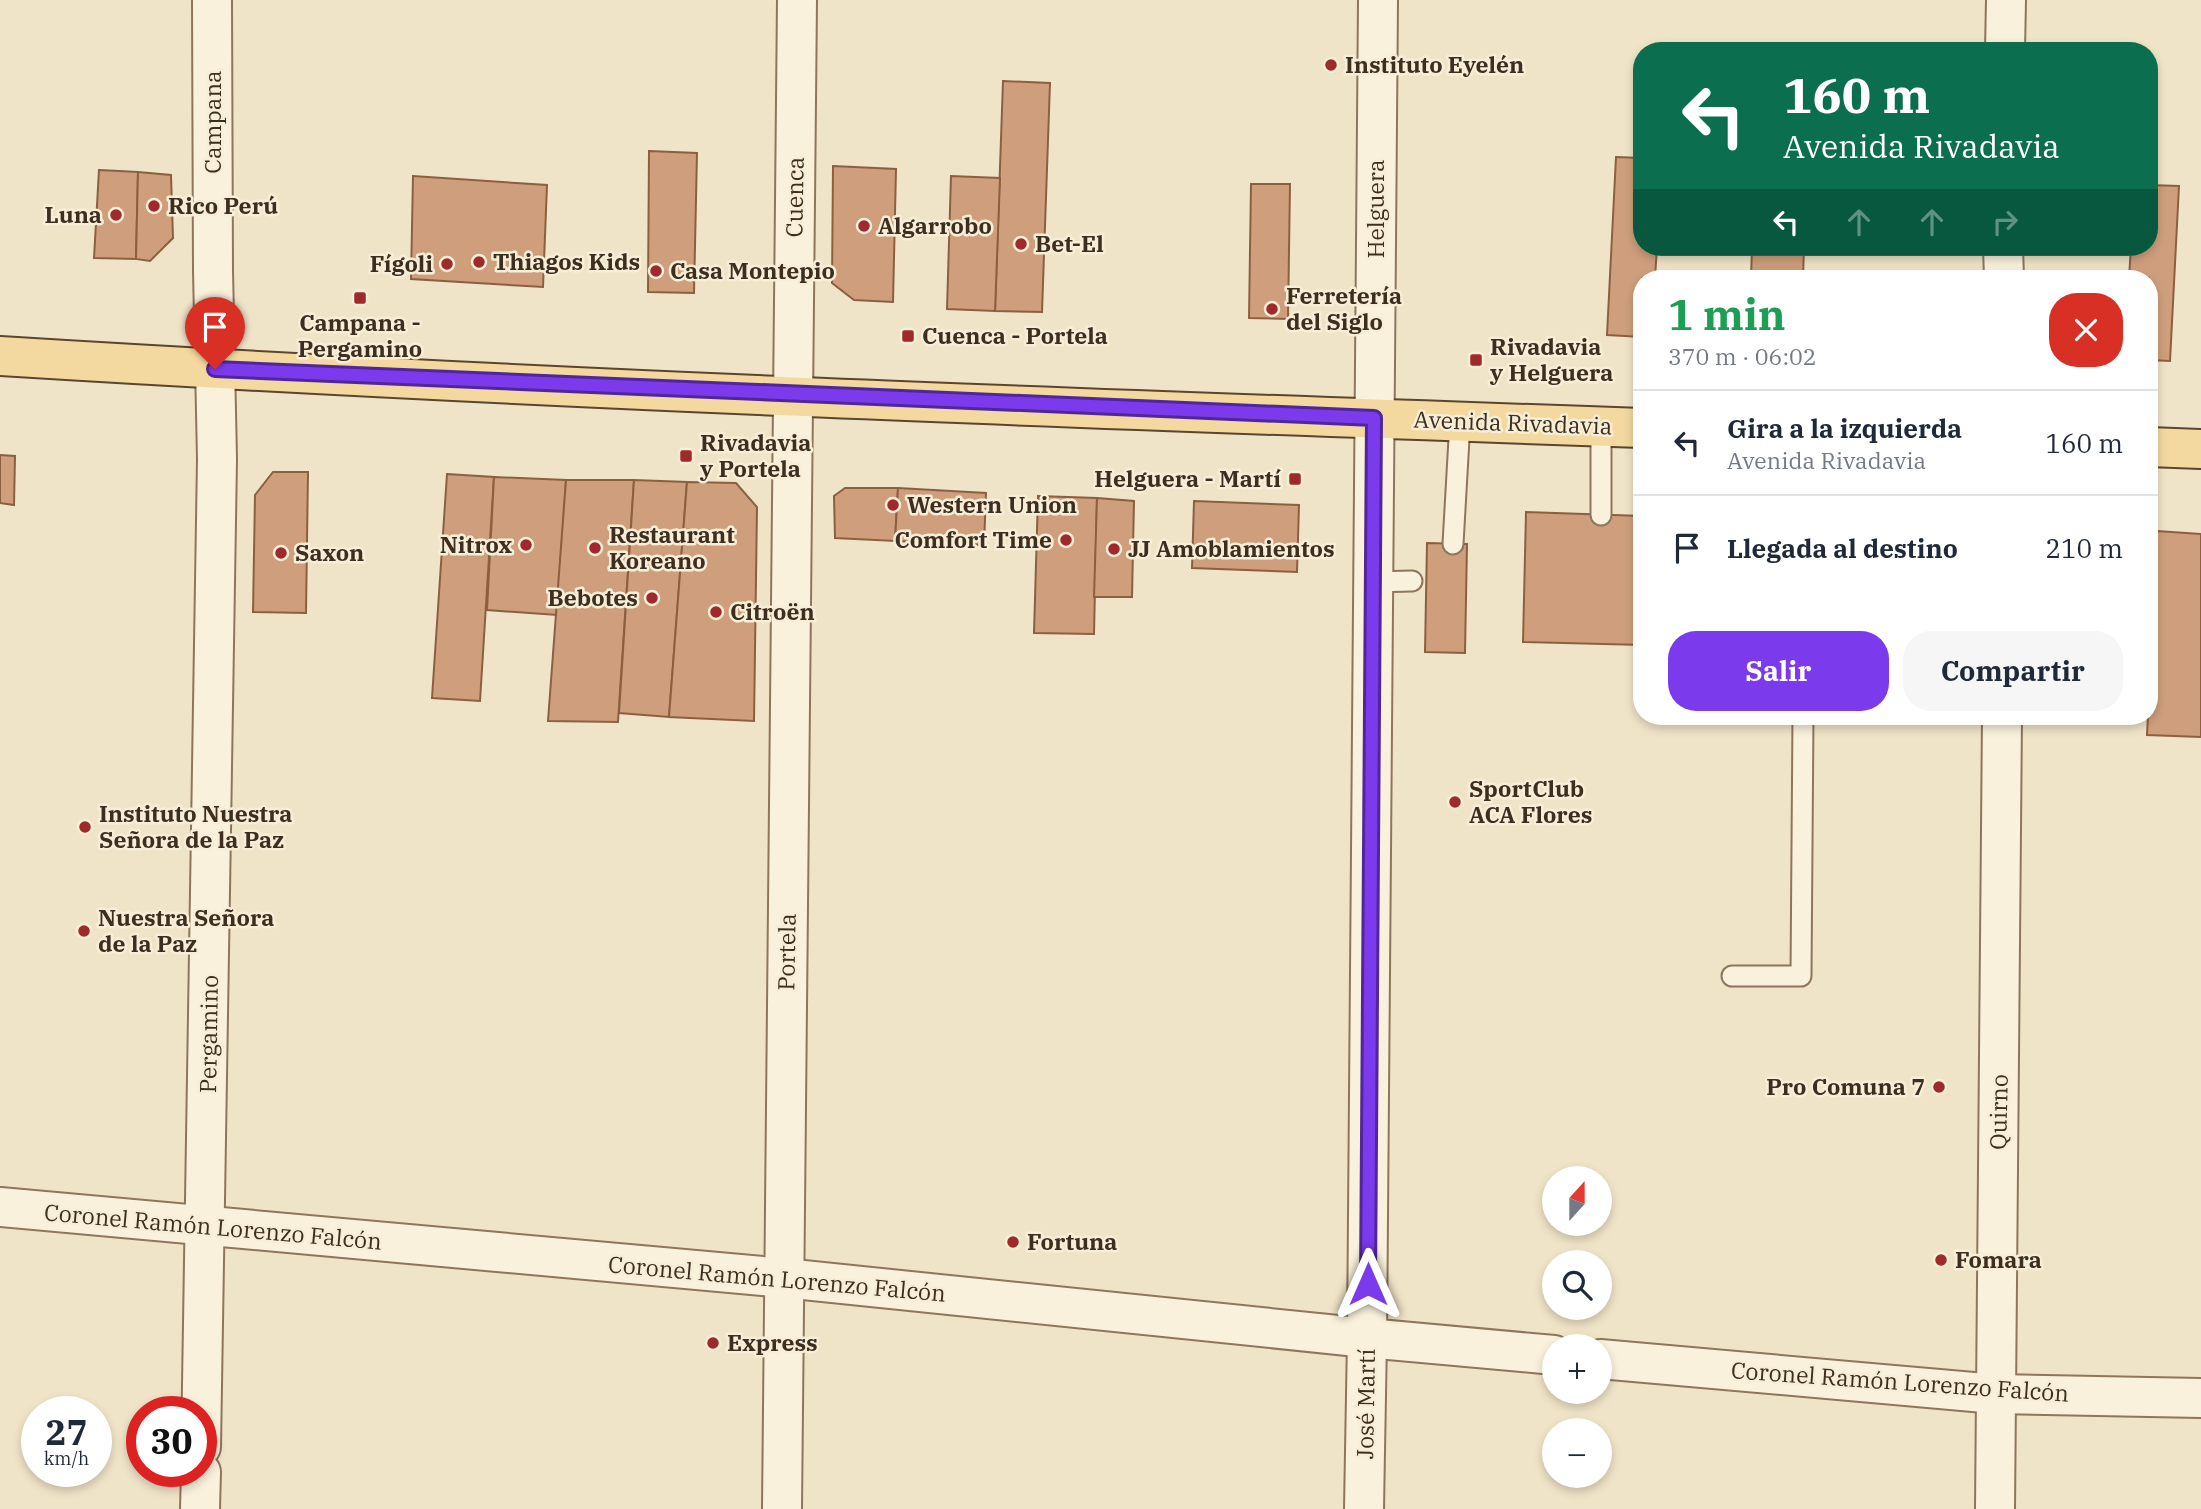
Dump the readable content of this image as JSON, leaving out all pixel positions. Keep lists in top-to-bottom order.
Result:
{
  "streets": {
    "main road": ["Avenida Rivadavia"],
    "street": [
      "Campana",
      "Cuenca",
      "Helguera",
      "Portela",
      "Pergamino",
      "Quirno",
      "Coronel Ramón Lorenzo Falcón",
      "José Martí"
    ]
  },
  "crossings": [
    ["Campana", "Avenida Rivadavia"],
    ["Campana", "Pergamino"],
    ["Cuenca", "Avenida Rivadavia"],
    ["Cuenca", "Portela"],
    ["Helguera", "Avenida Rivadavia"],
    ["Helguera", "José Martí"],
    ["Avenida Rivadavia", "Portela"],
    ["Avenida Rivadavia", "Pergamino"],
    ["Avenida Rivadavia", "José Martí"],
    ["Portela", "Coronel Ramón Lorenzo Falcón"],
    ["Pergamino", "Coronel Ramón Lorenzo Falcón"],
    ["Quirno", "Coronel Ramón Lorenzo Falcón"],
    ["Coronel Ramón Lorenzo Falcón", "José Martí"]
  ],
  "places": {
    "other": [
      "Instituto Eyelén",
      "Rico Perú",
      "Luna",
      "Algarrobo",
      "Bet-El",
      "Thiagos Kids",
      "Fígoli",
      "Casa Montepio",
      "Ferretería del Siglo",
      "Western Union",
      "Comfort Time",
      "Nitrox",
      "Restaurant Koreano",
      "JJ Amoblamientos",
      "Saxon",
      "Bebotes",
      "Citroën",
      "SportClub ACA Flores",
      "Instituto Nuestra Señora de la Paz",
      "Nuestra Señora de la Paz",
      "Pro Comuna 7",
      "Fortuna",
      "Fomara",
      "Express"
    ],
    "transit": [
      "Campana - Pergamino",
      "Cuenca - Portela",
      "Rivadavia y Helguera",
      "Rivadavia y Portela",
      "Helguera - Martí"
    ]
  },
  "north": "top",
  "page": {
    "turn": ["160 m", "Avenida Rivadavia"],
    "heading": ["1 min", "370 m · 06:02"],
    "list": [
      {
        "name": "Gira a la izquierda",
        "note": "Avenida Rivadavia",
        "value": "160 m"
      },
      {
        "name": "Llegada al destino",
        "value": "210 m"
      }
    ],
    "buttons": ["Salir", "Compartir"],
    "map_buttons": ["+", "−"],
    "speed": "27 km/h",
    "limit": "30"
  }
}
